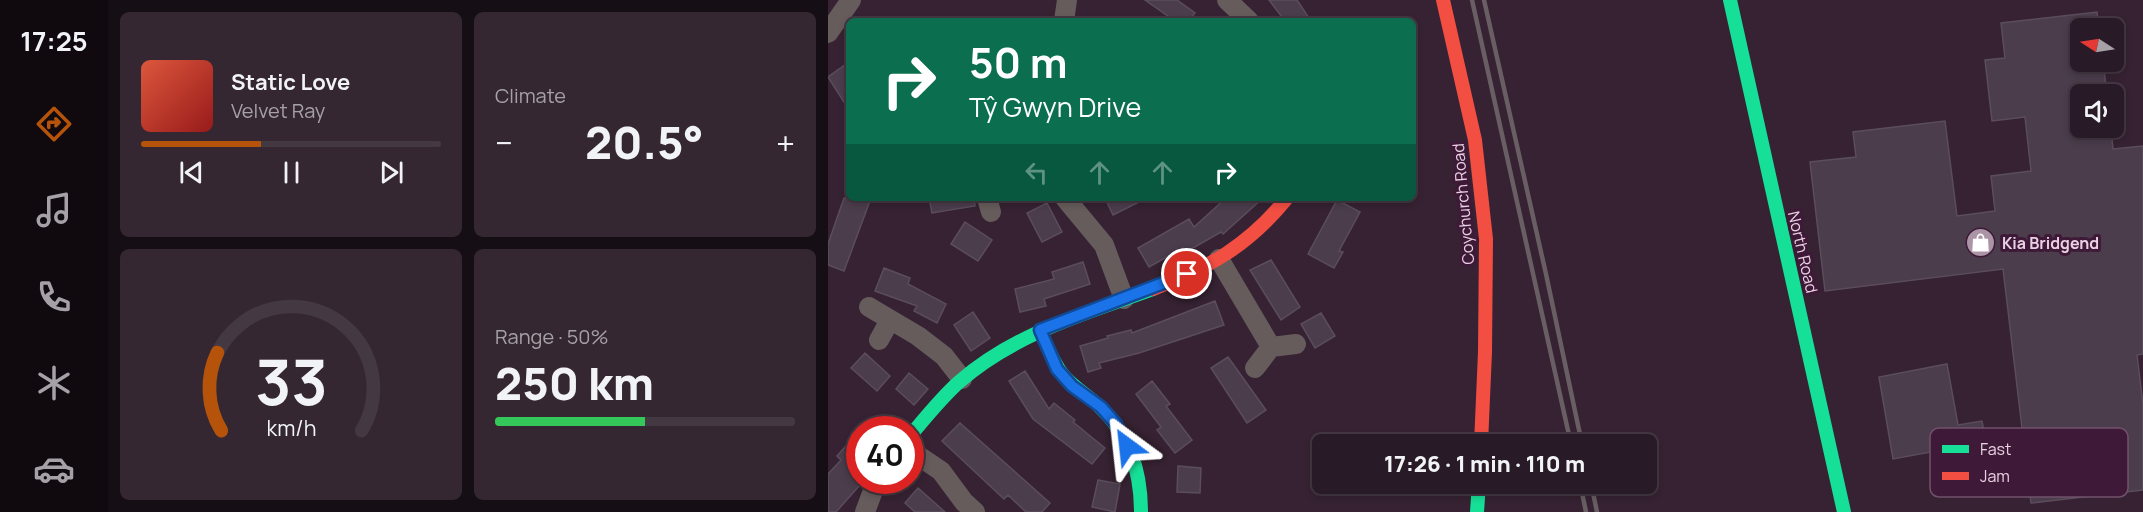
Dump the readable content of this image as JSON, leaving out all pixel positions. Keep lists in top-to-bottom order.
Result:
{
  "streets": {
    "street": ["Coychurch Road", "North Road"]
  },
  "places": {
    "shop": ["Kia Bridgend"]
  },
  "legend": ["Fast", "Jam"],
  "north": "left",
  "page": {
    "tabs": "17:25",
    "tile": [
      "Climate",
      ["Range · 50%", "250 km"]
    ],
    "turn": ["50 m", "Tŷ Gwyn Drive"],
    "song": ["Static Love", "Velvet Ray"],
    "heat": ["−", "20.5°", "+"],
    "limit": "40",
    "trip": "17:26 · 1 min · 110 m",
    "gauge": ["33", "km/h"]
  }
}
